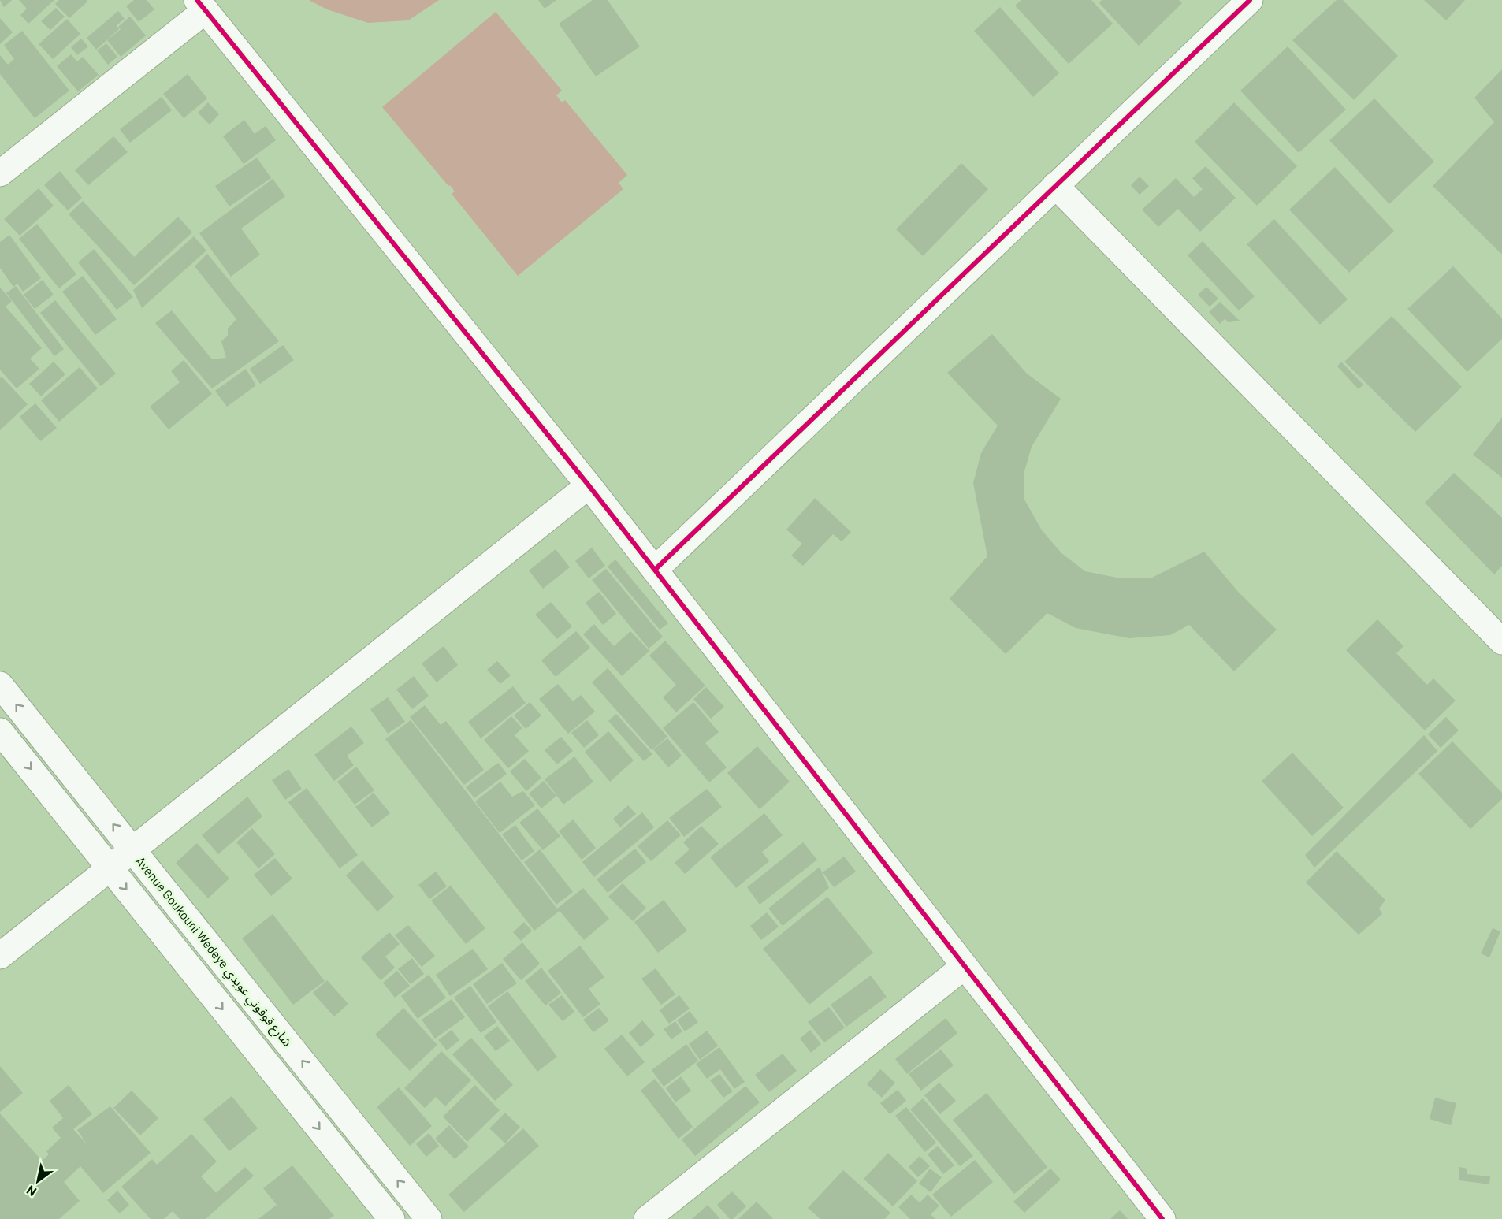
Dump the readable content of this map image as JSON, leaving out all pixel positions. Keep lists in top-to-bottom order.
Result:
{
  "streets": {
    "street": ["Avenue Goukouni Wedeye شارع قوقوني عويدي"]
  },
  "north": "bottom left"
}
